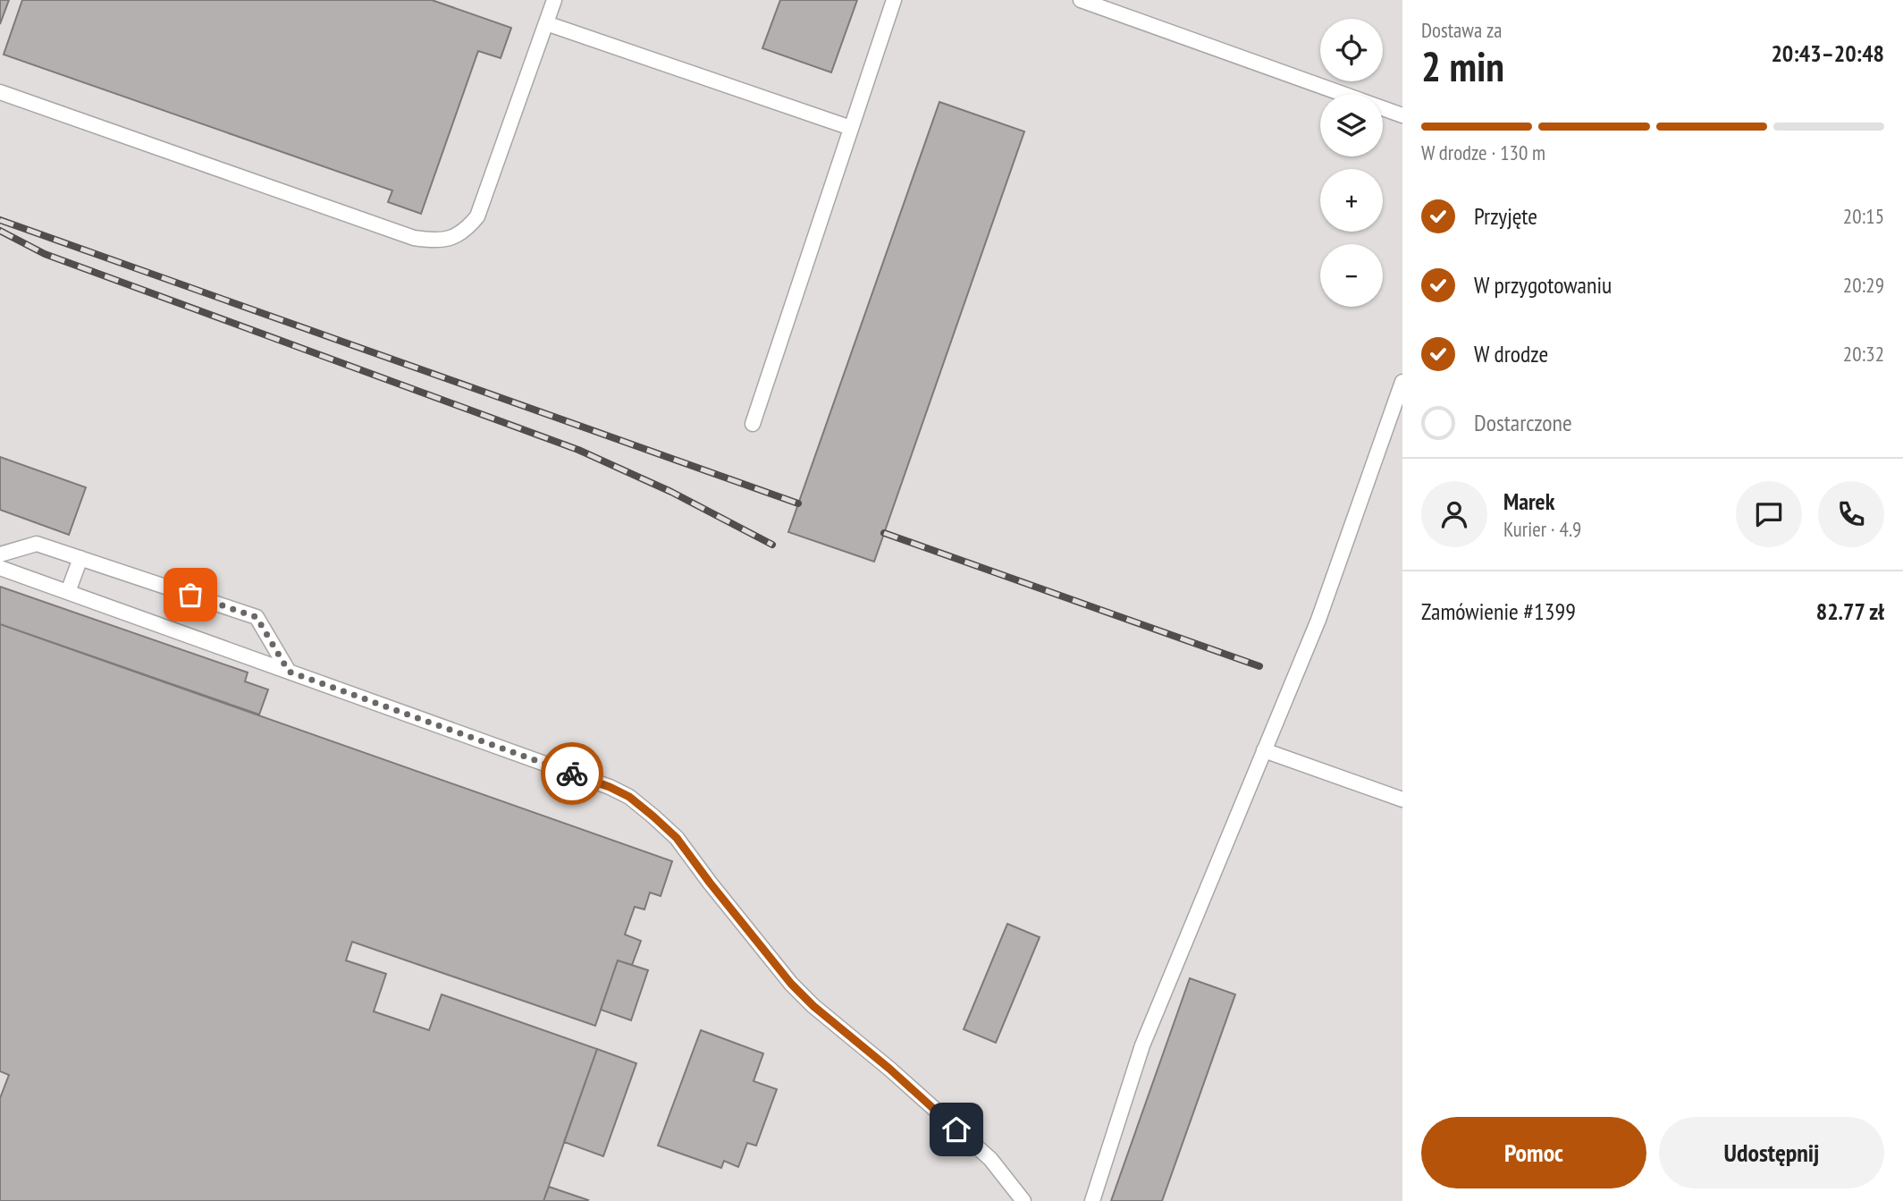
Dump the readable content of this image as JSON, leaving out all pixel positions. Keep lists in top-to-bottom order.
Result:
{
  "page": {
    "heading": ["2 min", "Dostawa za", "20:43–20:48"],
    "panel": [
      "Marek",
      "Kurier · 4.9",
      "Zamówienie #1399",
      "82.77 zł"
    ],
    "map_buttons": ["+", "−"],
    "bar": "W drodze · 130 m",
    "list": [
      ["Przyjęte", "20:15"],
      ["W przygotowaniu", "20:29"],
      ["W drodze", "20:32"],
      "Dostarczone"
    ],
    "buttons": ["Pomoc", "Udostępnij"]
  }
}
